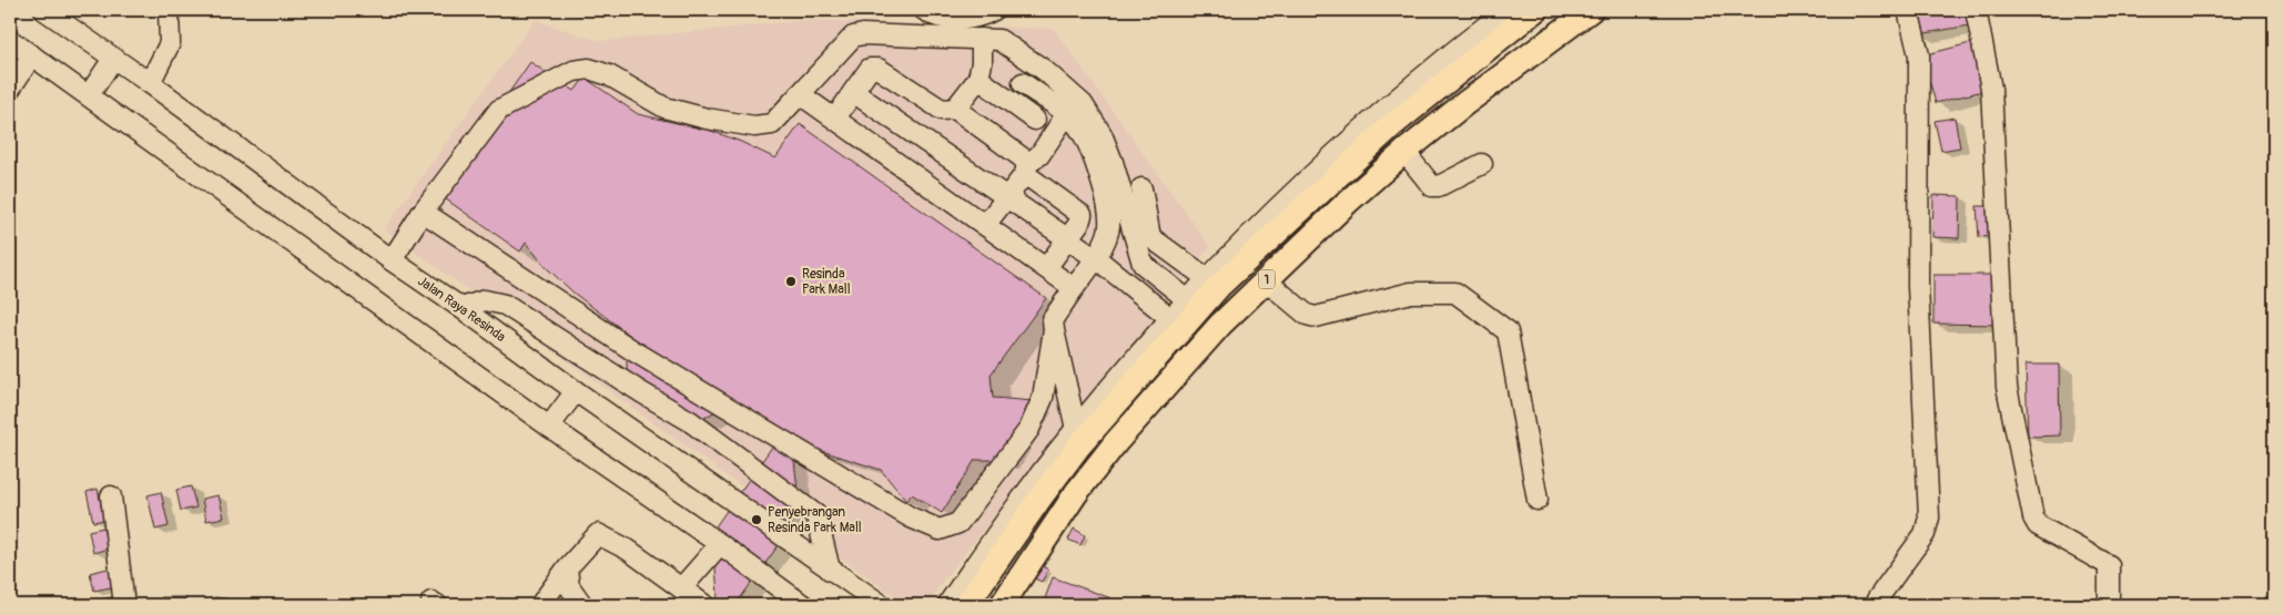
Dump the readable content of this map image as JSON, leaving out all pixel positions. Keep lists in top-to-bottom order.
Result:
{
  "streets": {
    "main road": ["1"],
    "street": ["Jalan Raya Resinda"]
  },
  "places": ["Resinda Park Mall", "Penyebrangan Resinda Park Mall"]
}
